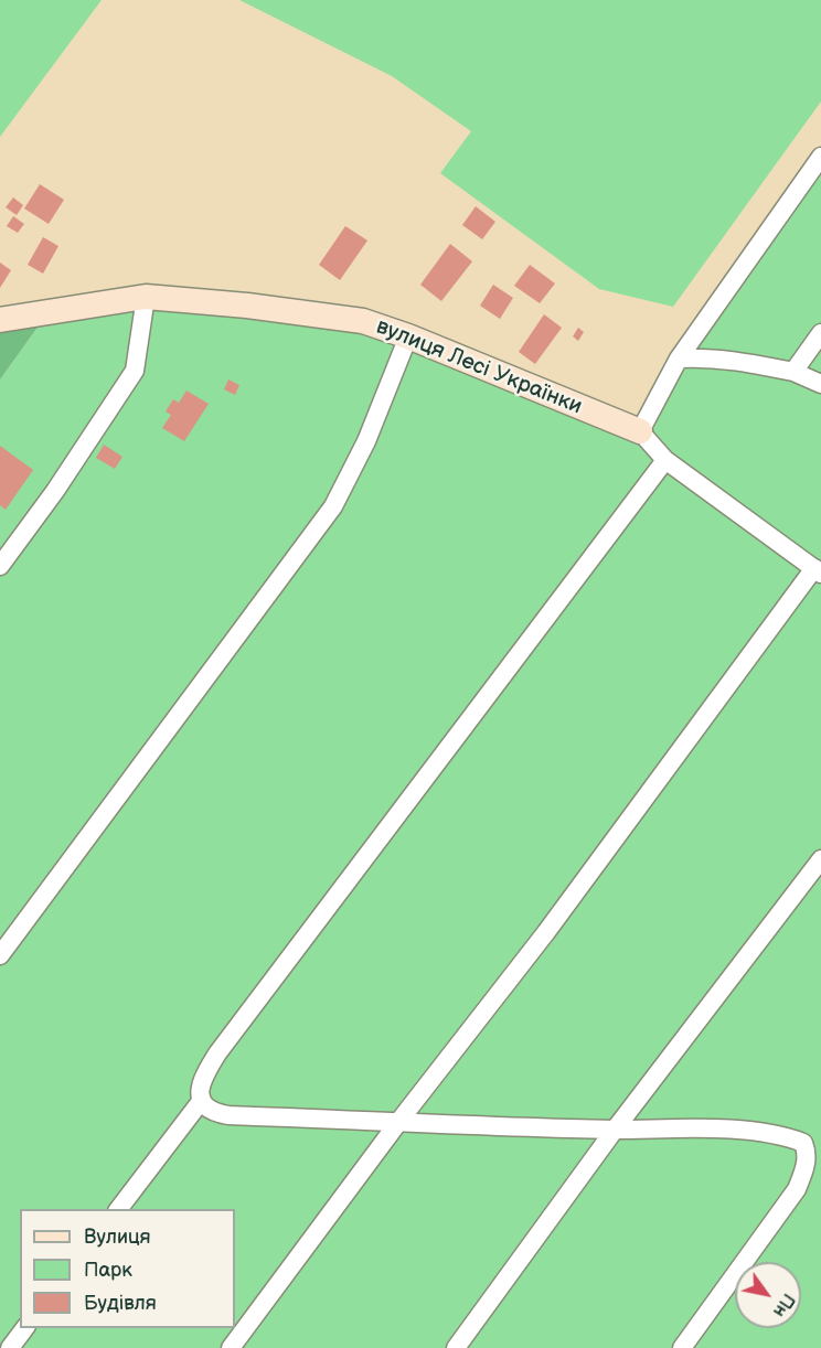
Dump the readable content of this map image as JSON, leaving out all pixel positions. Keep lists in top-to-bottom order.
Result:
{
  "streets": {
    "street": ["вулиця Лесі Українки"]
  },
  "legend": ["Вулиця", "Парк", "Будівля"],
  "north": "bottom right"
}
